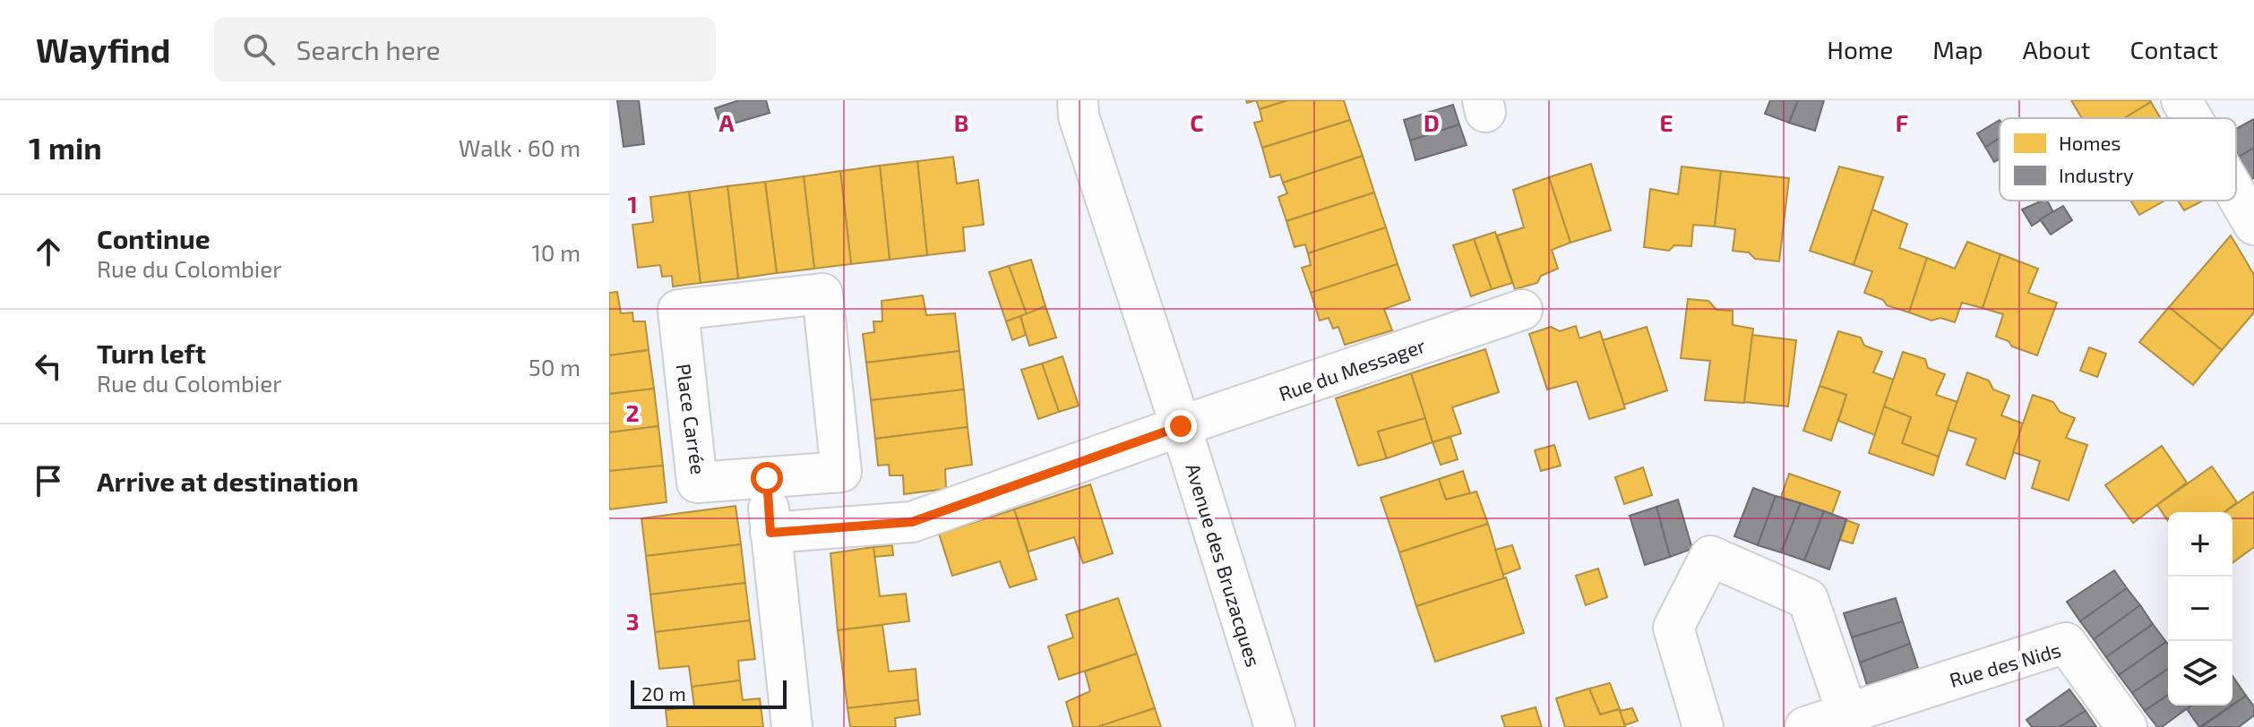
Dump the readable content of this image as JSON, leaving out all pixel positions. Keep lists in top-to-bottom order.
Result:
{
  "streets": {
    "street": [
      "Rue du Messager",
      "Place Carrée",
      "Avenue des Bruzacques",
      "Rue des Nids"
    ]
  },
  "crossings": [
    ["Rue du Messager", "Avenue des Bruzacques"]
  ],
  "legend": ["Homes", "Industry"],
  "scale_bar": "20 m",
  "page": {
    "header": "Wayfind",
    "search": "Search here",
    "nav": [
      "Home",
      "Map",
      "About",
      "Contact"
    ],
    "heading": ["1 min", "Walk · 60 m"],
    "list": [
      ["Continue", "Rue du Colombier", "10 m"],
      ["Turn left", "Rue du Colombier", "50 m"],
      "Arrive at destination"
    ],
    "map_buttons": ["+", "−"],
    "scale": "20 m"
  },
  "grid": {
    "columns": [
      "A",
      "B",
      "C",
      "D",
      "E",
      "F"
    ],
    "rows": ["1", "2", "3"]
  }
}
